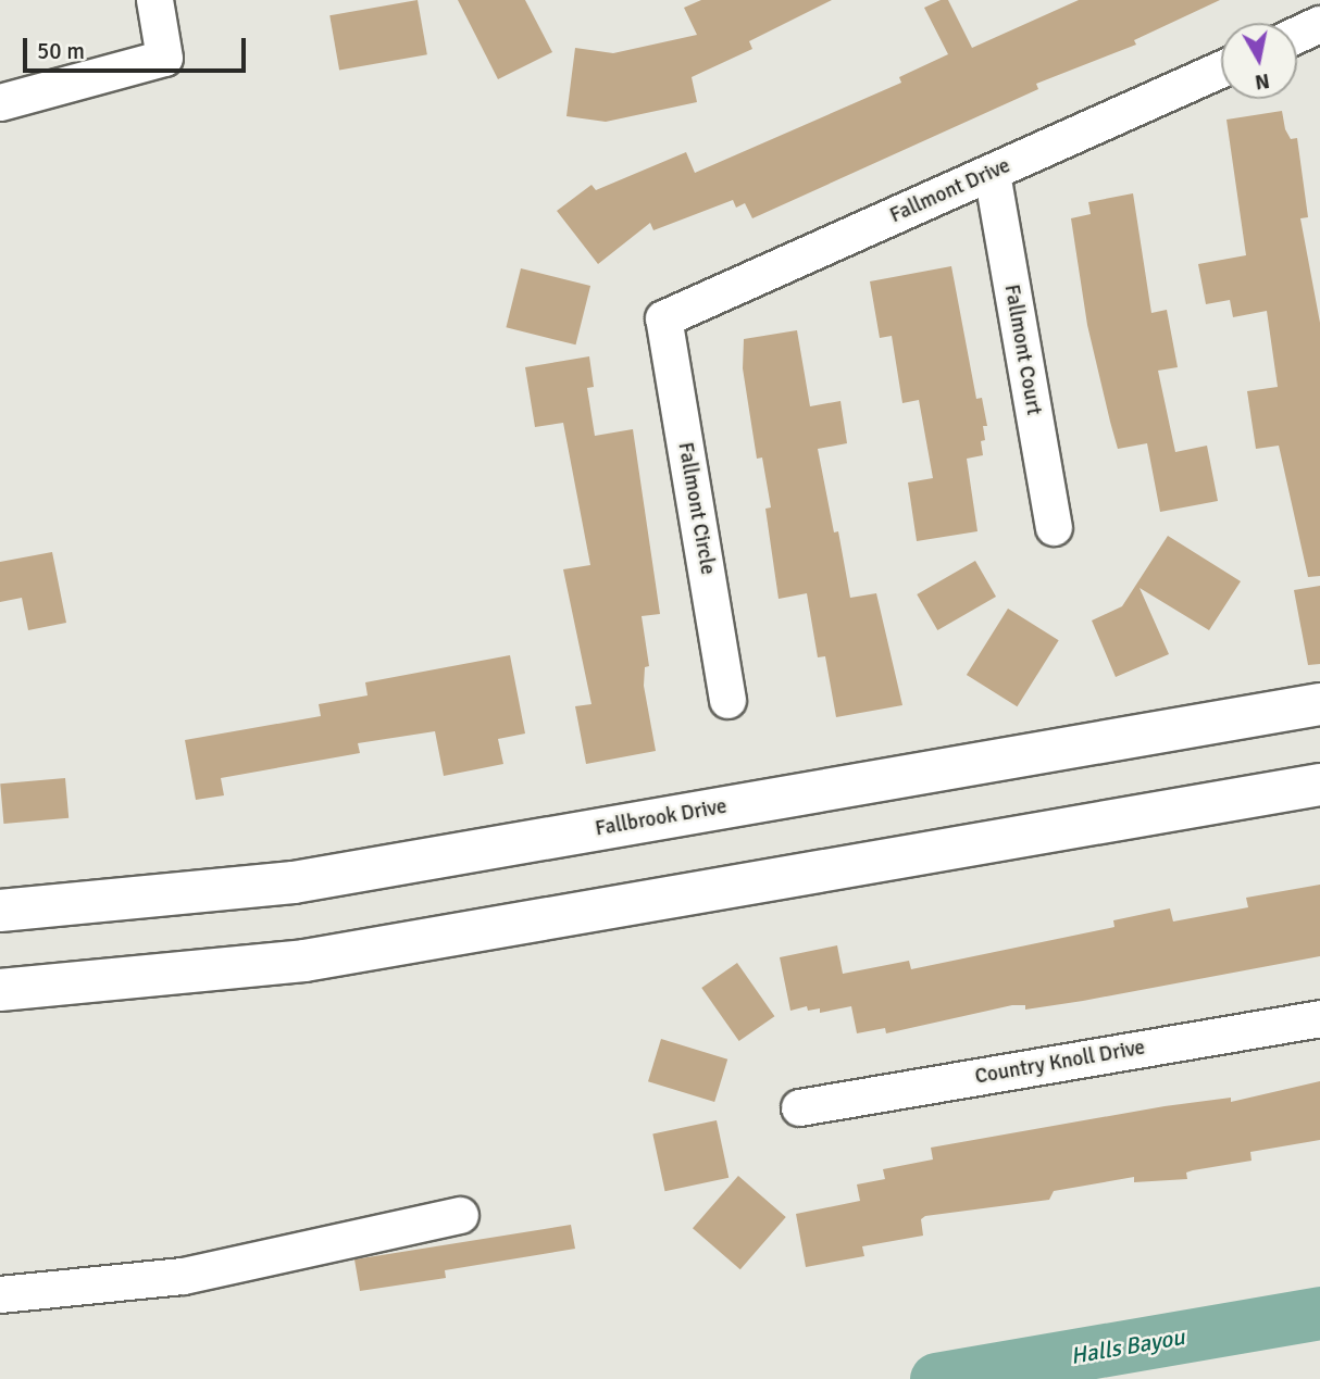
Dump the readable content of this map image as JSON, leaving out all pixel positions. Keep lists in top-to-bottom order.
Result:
{
  "streets": {
    "main road": ["Fallbrook Drive"],
    "street": [
      "Fallmont Drive",
      "Fallmont Court",
      "Fallmont Circle",
      "Country Knoll Drive"
    ]
  },
  "crossings": [
    ["Fallmont Drive", "Fallmont Court"],
    ["Fallmont Drive", "Fallmont Circle"]
  ],
  "water": ["Halls Bayou"],
  "scale_bar": "50 m",
  "north": "bottom"
}
